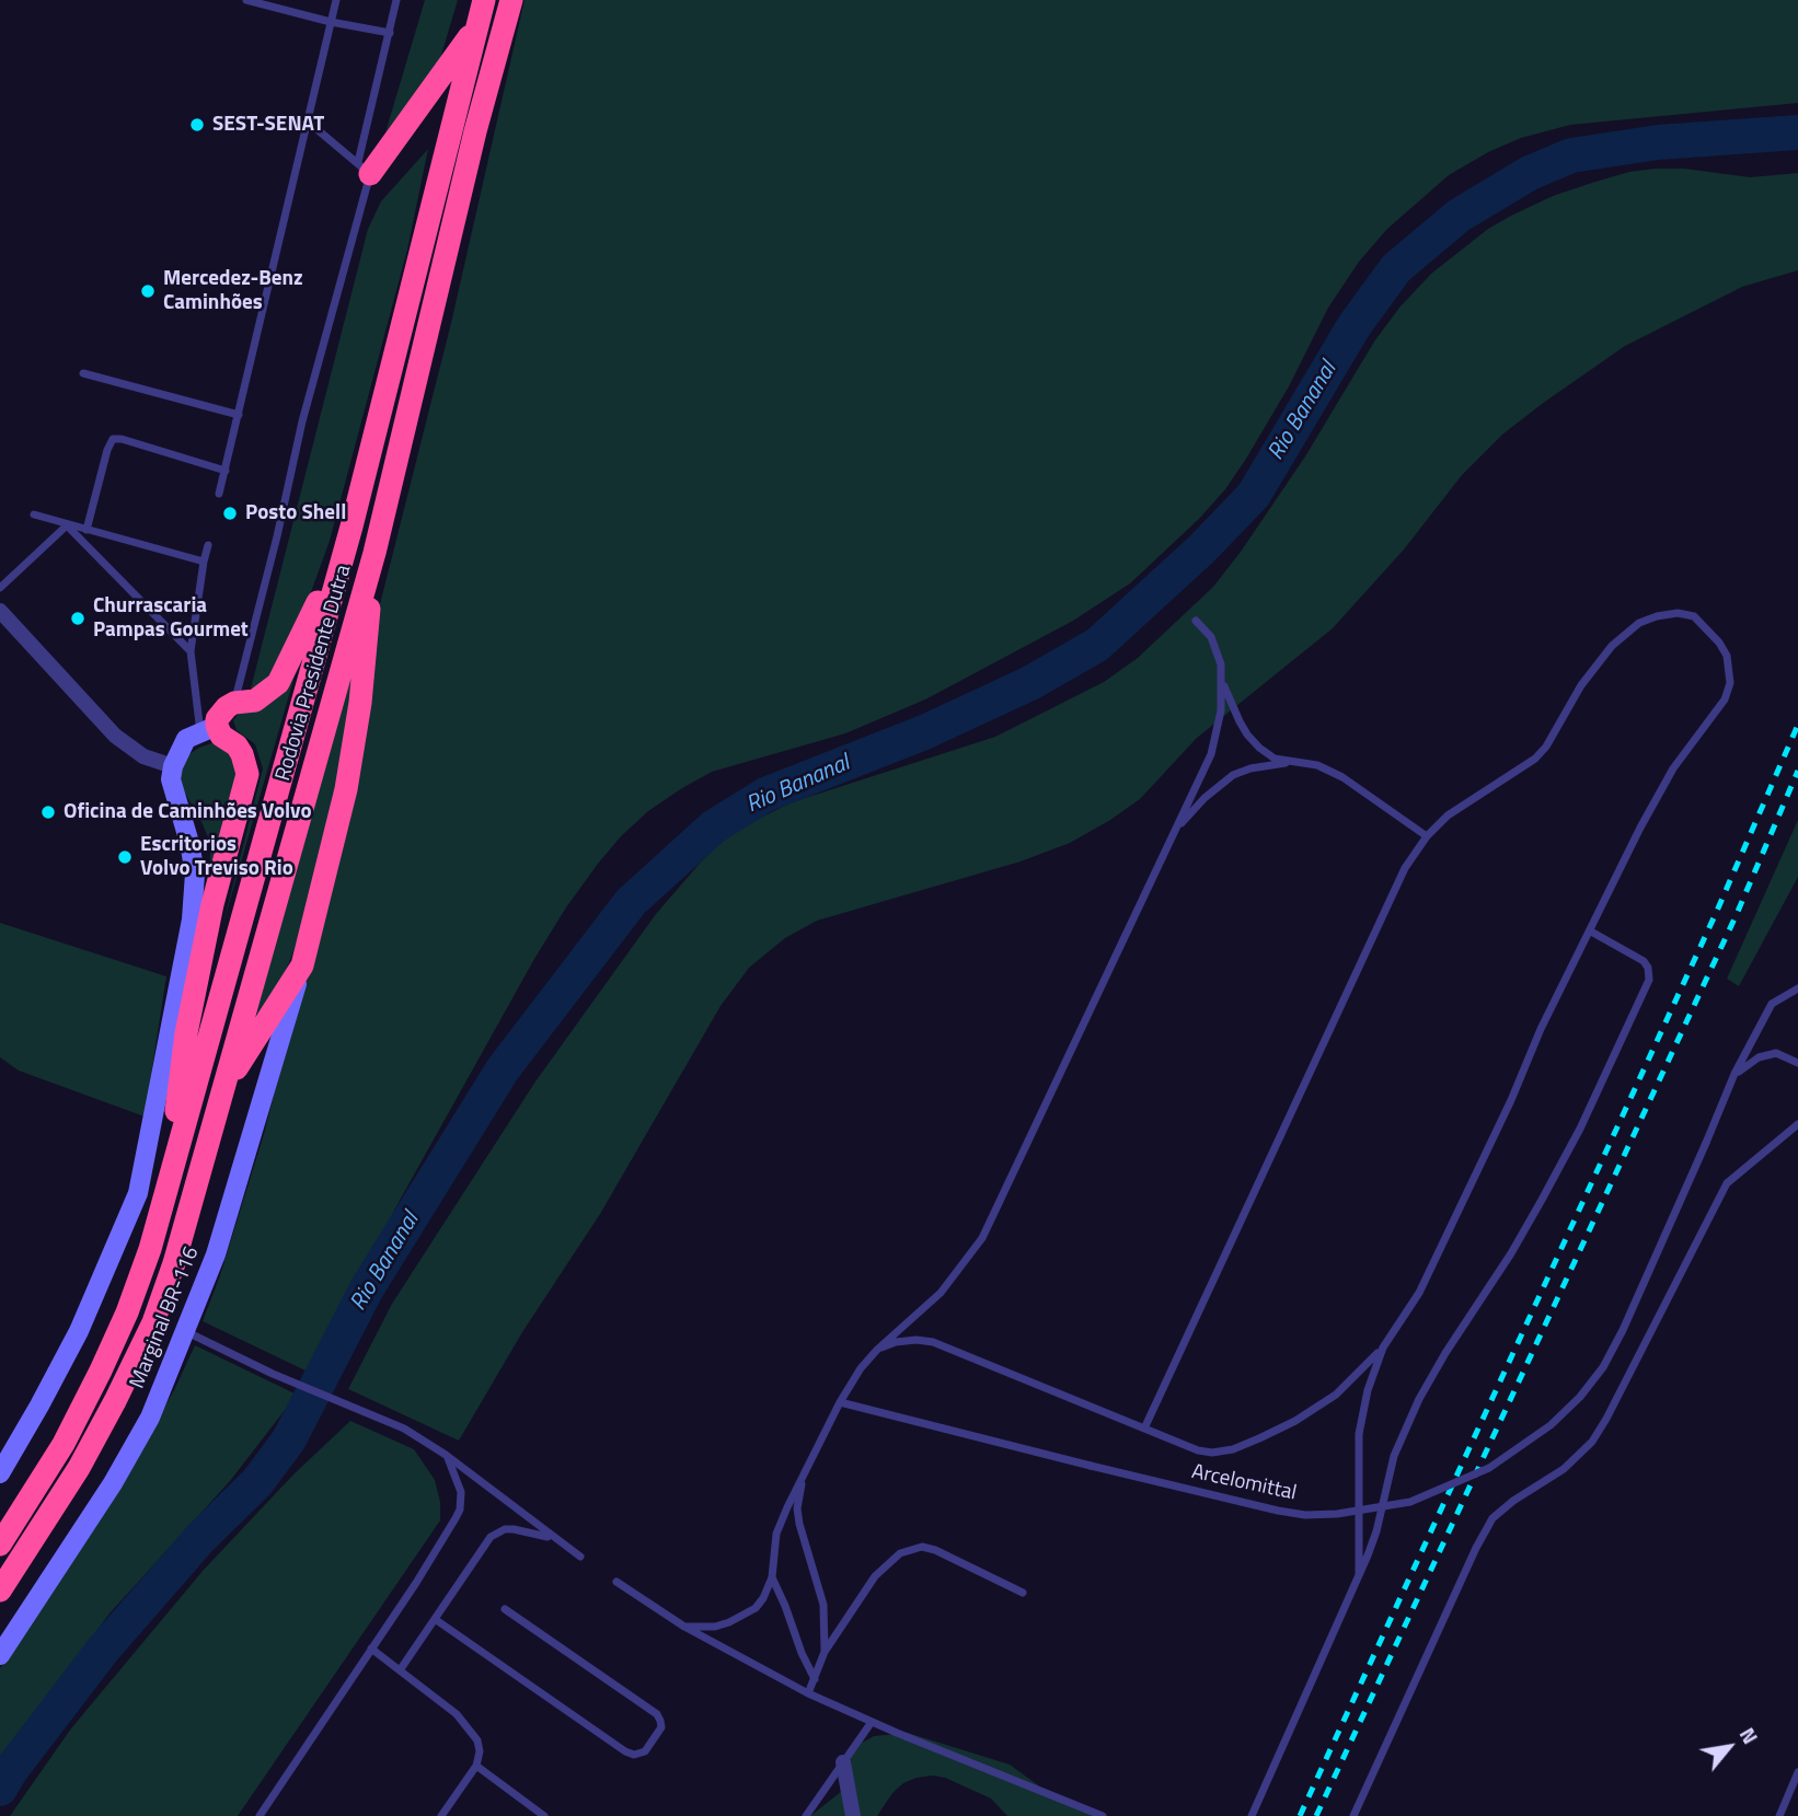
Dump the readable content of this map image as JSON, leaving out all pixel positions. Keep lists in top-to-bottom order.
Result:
{
  "streets": {
    "highway": ["Rodovia Presidente Dutra"],
    "main road": ["Marginal BR-116"],
    "lane": ["Arcelomittal"]
  },
  "water": ["Rio Bananal"],
  "places": [
    "SEST-SENAT",
    "Mercedez-Benz Caminhões",
    "Posto Shell",
    "Churrascaria Pampas Gourmet",
    "Oficina de Caminhões Volvo",
    "Escritorios Volvo Treviso Rio"
  ],
  "north": "top right"
}
